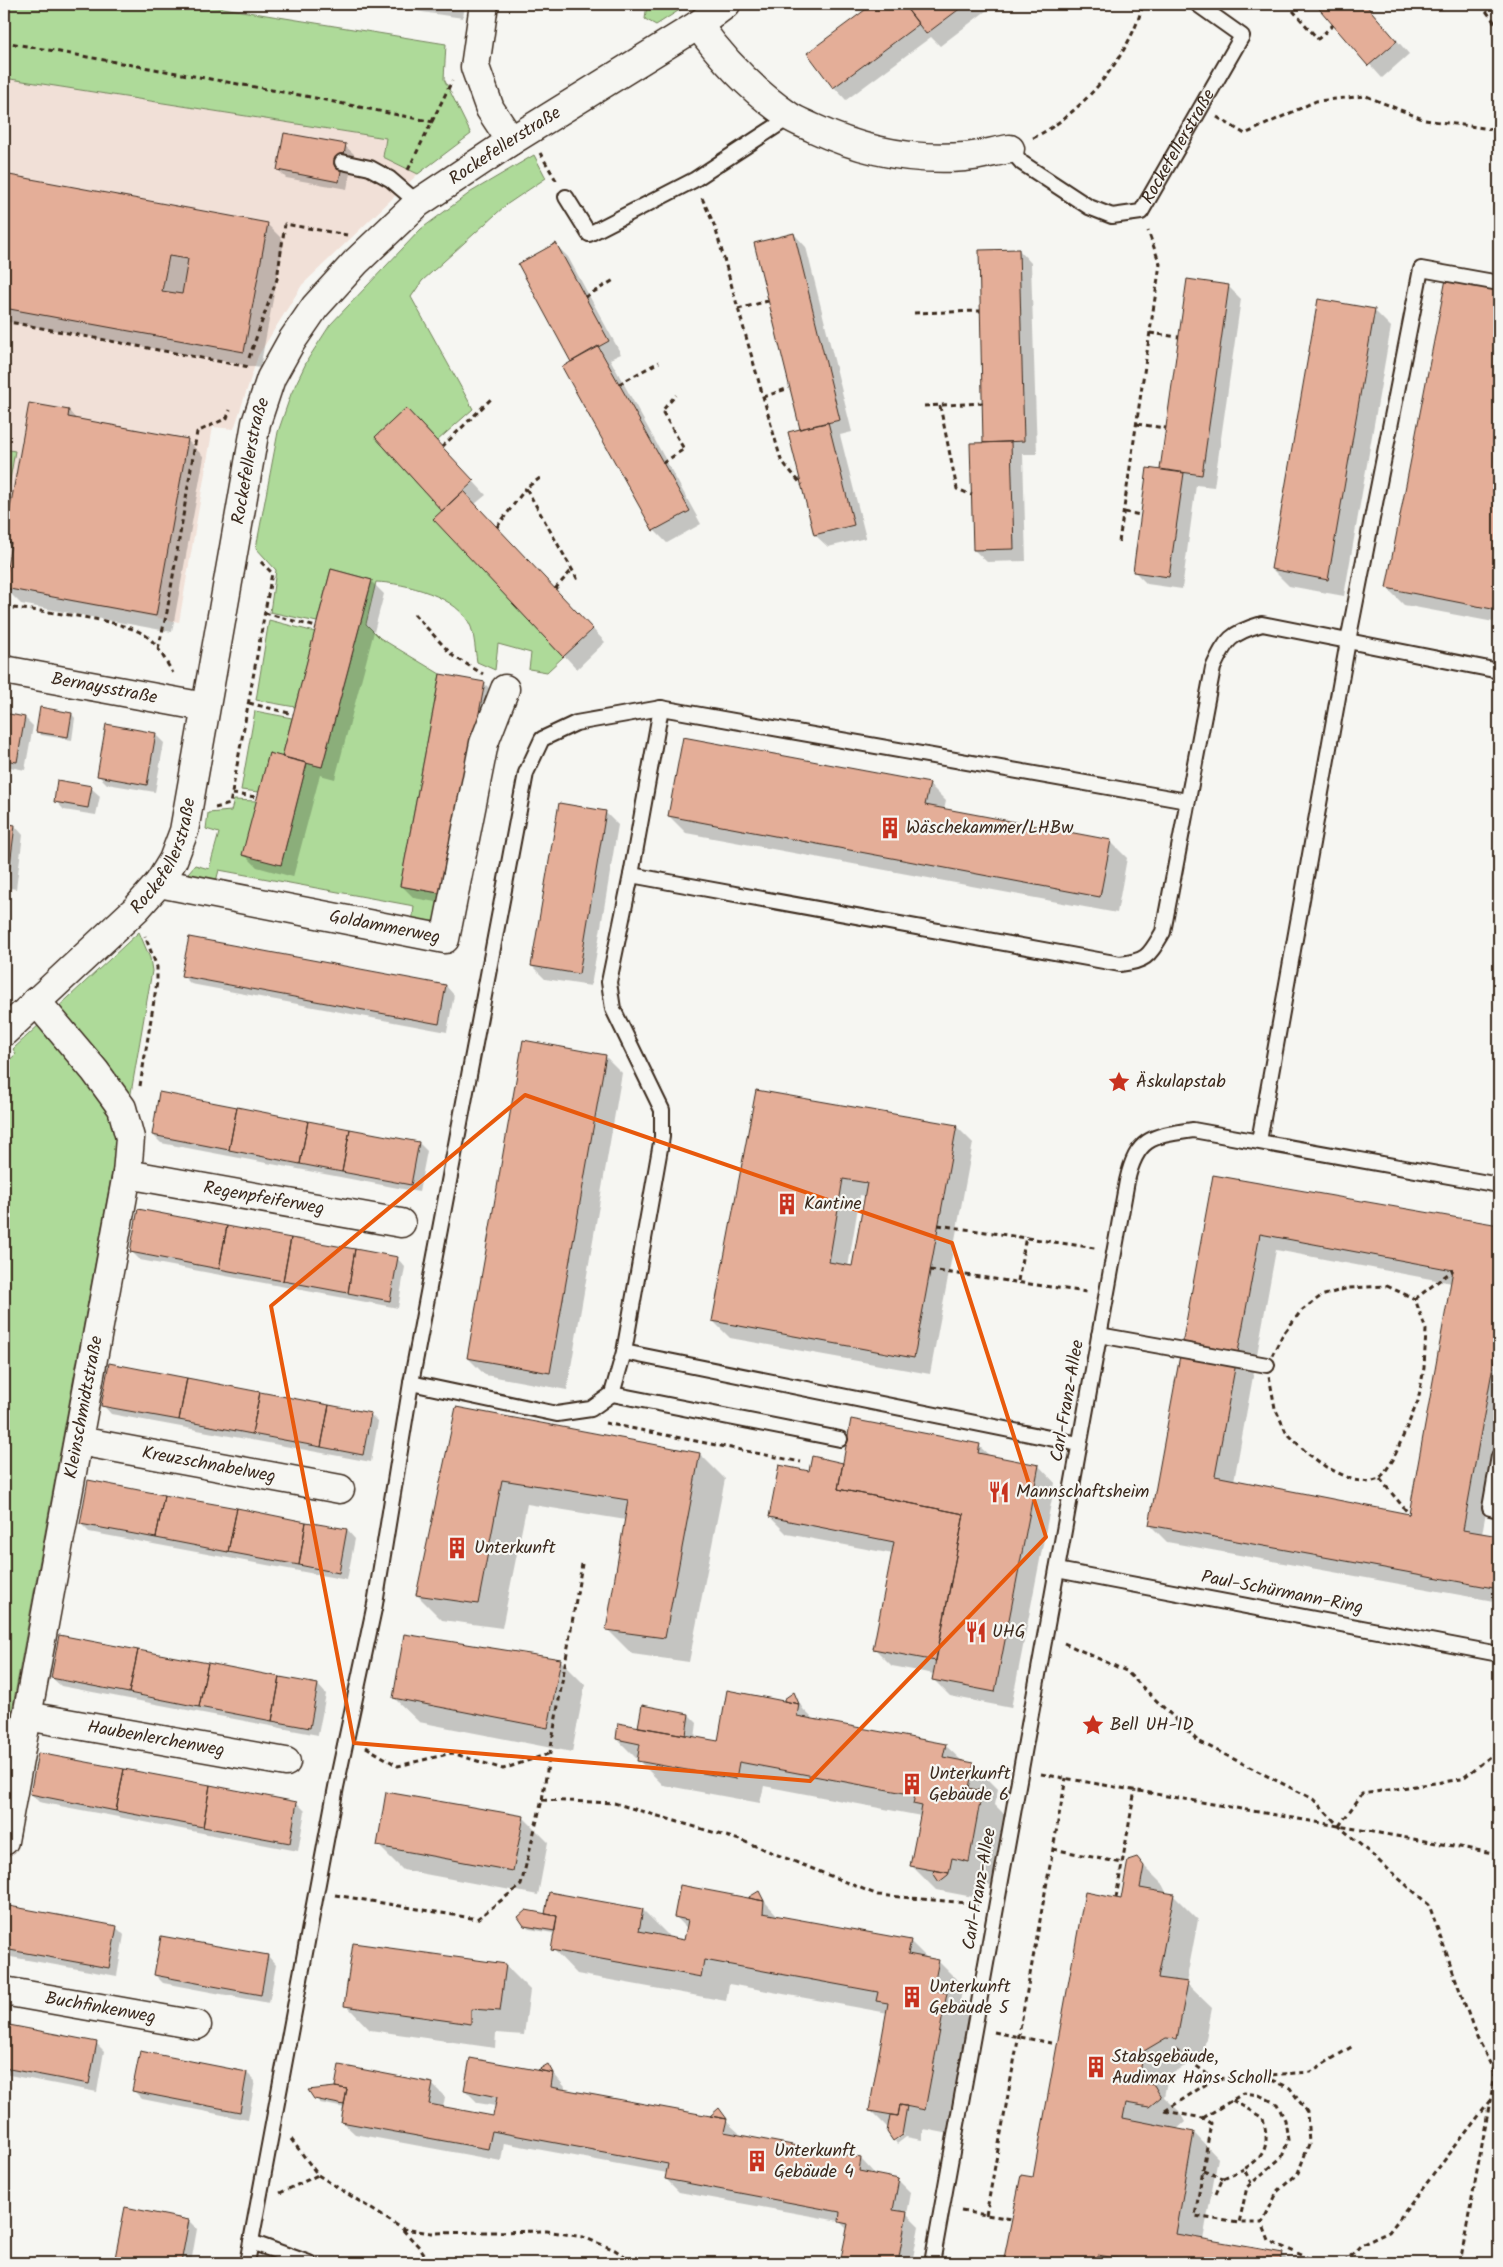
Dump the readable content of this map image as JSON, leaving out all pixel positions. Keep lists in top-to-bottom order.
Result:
{
  "streets": {
    "street": [
      "Rockefellerstraße",
      "Bernaysstraße",
      "Goldammerweg",
      "Regenpfeiferweg",
      "Kleinschmidtstraße",
      "Kreuzschnabelweg",
      "Haubenlerchenweg",
      "Buchfinkenweg"
    ],
    "lane": ["Carl-Franz-Allee", "Paul-Schürmann-Ring"]
  },
  "crossings": [
    ["Rockefellerstraße", "Bernaysstraße"],
    ["Rockefellerstraße", "Goldammerweg"],
    ["Rockefellerstraße", "Kleinschmidtstraße"],
    ["Regenpfeiferweg", "Kleinschmidtstraße"],
    ["Carl-Franz-Allee", "Paul-Schürmann-Ring"],
    ["Kleinschmidtstraße", "Kreuzschnabelweg"],
    ["Kleinschmidtstraße", "Haubenlerchenweg"]
  ],
  "places": {
    "building": [
      "Wäschekammer/LHBw",
      "Kantine",
      "Unterkunft",
      "Unterkunft Gebäude 6",
      "Unterkunft Gebäude 5",
      "Stabsgebäude, Audimax Hans Scholl",
      "Unterkunft Gebäude 4"
    ],
    "place": ["Äskulapstab", "Bell UH-1D"],
    "restaurant": ["Mannschaftsheim", "UHG"]
  }
}
